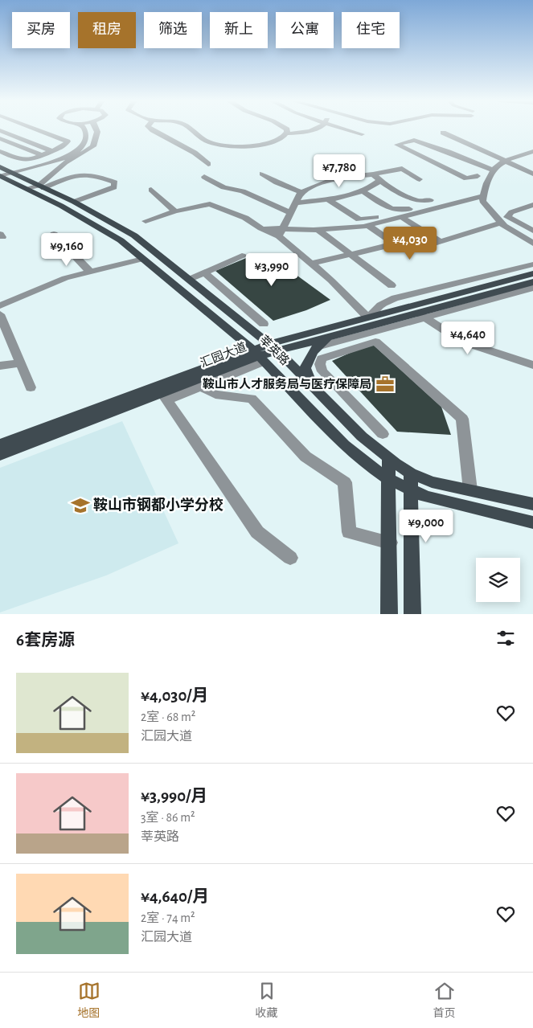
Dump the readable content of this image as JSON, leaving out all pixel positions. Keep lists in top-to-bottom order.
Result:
{
  "streets": {
    "main road": ["莘英路", "汇园大道"]
  },
  "crossings": [
    ["莘英路", "汇园大道"]
  ],
  "places": {
    "office": ["鞍山市人才服务局与医疗保障局"],
    "school or university": ["鞍山市钢都小学分校"]
  },
  "page": {
    "chip": [
      "买房",
      "租房",
      "筛选",
      "新上",
      "公寓",
      "住宅"
    ],
    "price": [
      "¥7,780",
      "¥4,030",
      "¥9,160",
      "¥3,990",
      "¥4,640",
      "¥9,000"
    ],
    "heading": "6套房源",
    "list": [
      {
        "name": "¥4,030/月",
        "note": "2室 · 68 m² · 汇园大道"
      },
      {
        "name": "¥3,990/月",
        "note": "3室 · 86 m² · 莘英路"
      },
      {
        "name": "¥4,640/月",
        "note": "2室 · 74 m² · 汇园大道"
      }
    ],
    "tabs": ["地图", "收藏", "首页"]
  }
}
